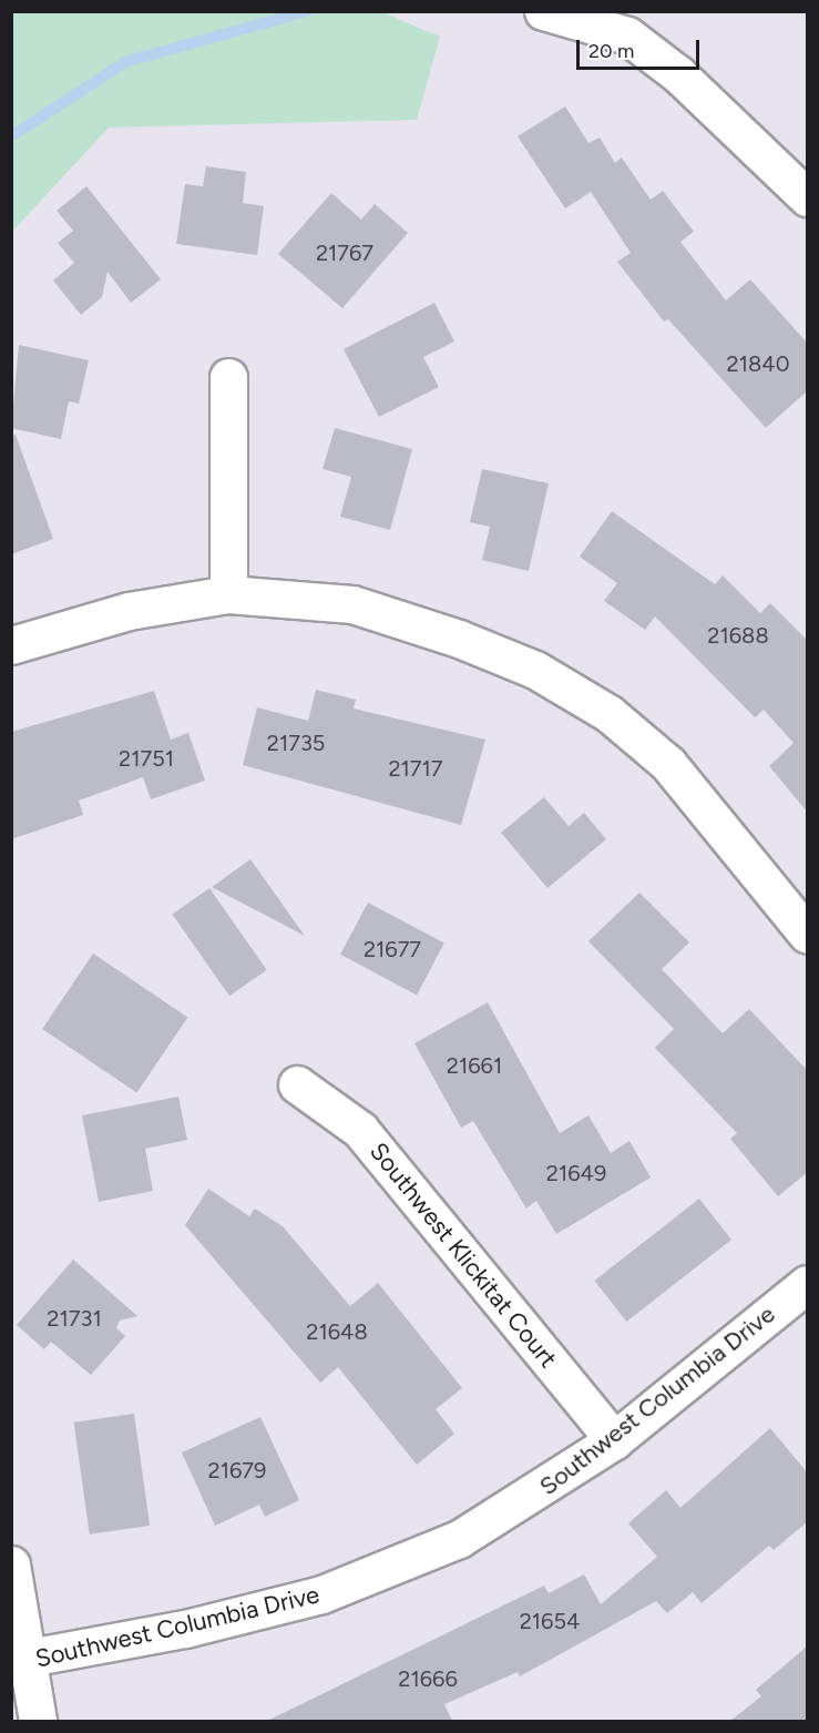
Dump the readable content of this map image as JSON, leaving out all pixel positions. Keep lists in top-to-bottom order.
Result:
{
  "streets": {
    "street": ["Southwest Klickitat Court", "Southwest Columbia Drive"]
  },
  "crossings": [
    ["Southwest Klickitat Court", "Southwest Columbia Drive"]
  ],
  "house_numbers": [
    "21767",
    "21840",
    "21688",
    "21735",
    "21751",
    "21717",
    "21677",
    "21661",
    "21649",
    "21731",
    "21648",
    "21679",
    "21654",
    "21666"
  ],
  "scale_bar": "20 m"
}
